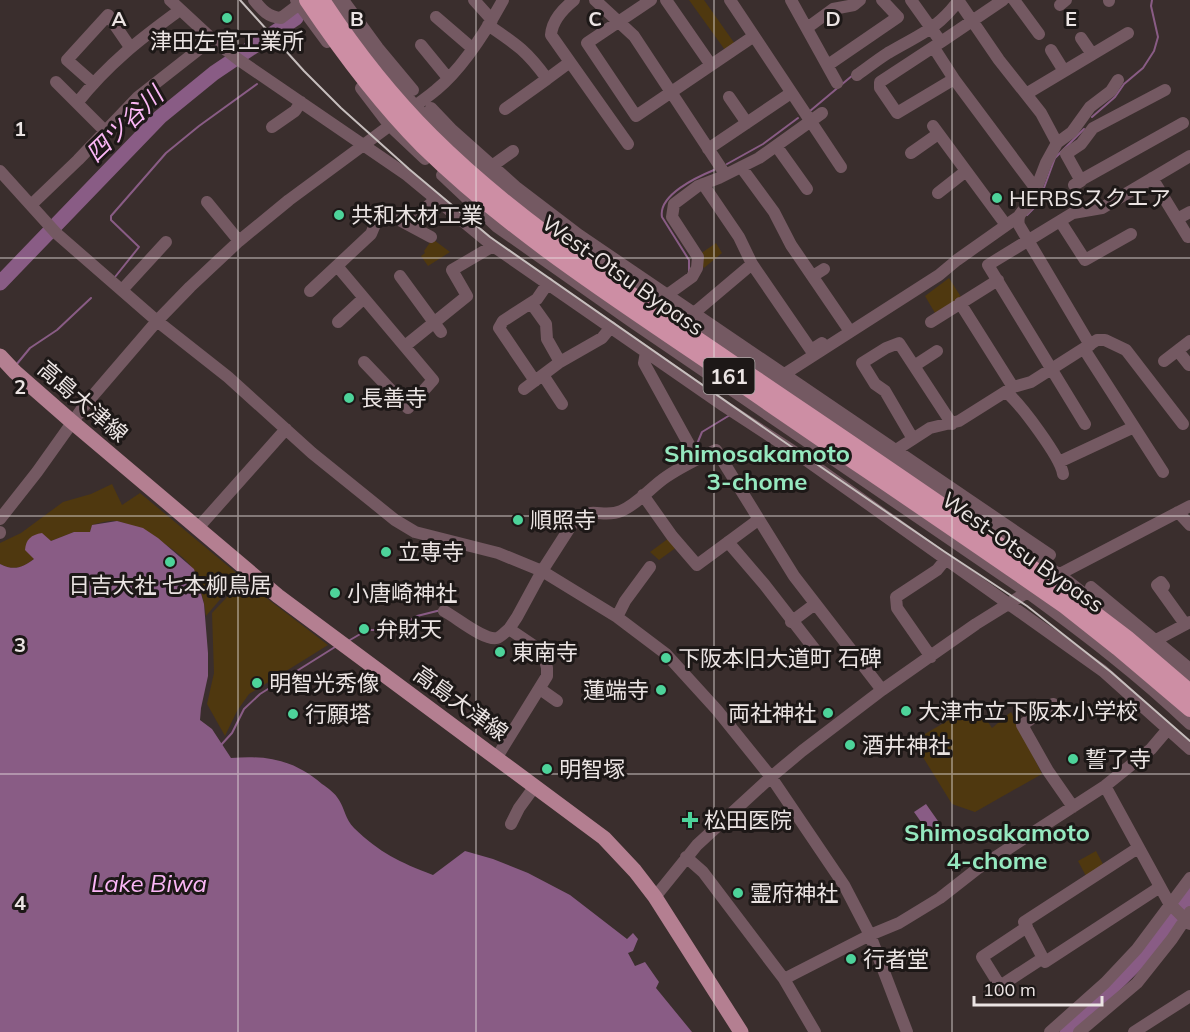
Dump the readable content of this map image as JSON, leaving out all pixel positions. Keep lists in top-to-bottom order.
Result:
{
  "streets": {
    "highway": ["West-Otsu Bypass", "161"],
    "main road": ["高島大津線"]
  },
  "districts": ["Shimosakamoto 3-chome", "Shimosakamoto 4-chome"],
  "water": ["四ツ谷川", "Lake Biwa"],
  "places": {
    "other": [
      "津田左官工業所",
      "HERBSスクエア",
      "共和木材工業",
      "長善寺",
      "順照寺",
      "立専寺",
      "日吉大社 七本柳鳥居",
      "小唐崎神社",
      "弁財天",
      "東南寺",
      "下阪本旧大道町 石碑",
      "明智光秀像",
      "蓮端寺",
      "大津市立下阪本小学校",
      "両社神社",
      "行願塔",
      "酒井神社",
      "誓了寺",
      "明智塚",
      "霊府神社",
      "行者堂"
    ],
    "health": ["松田医院"]
  },
  "scale_bar": "100 m",
  "grid": {
    "columns": [
      "A",
      "B",
      "C",
      "D",
      "E"
    ],
    "rows": [
      "1",
      "2",
      "3",
      "4"
    ]
  }
}
